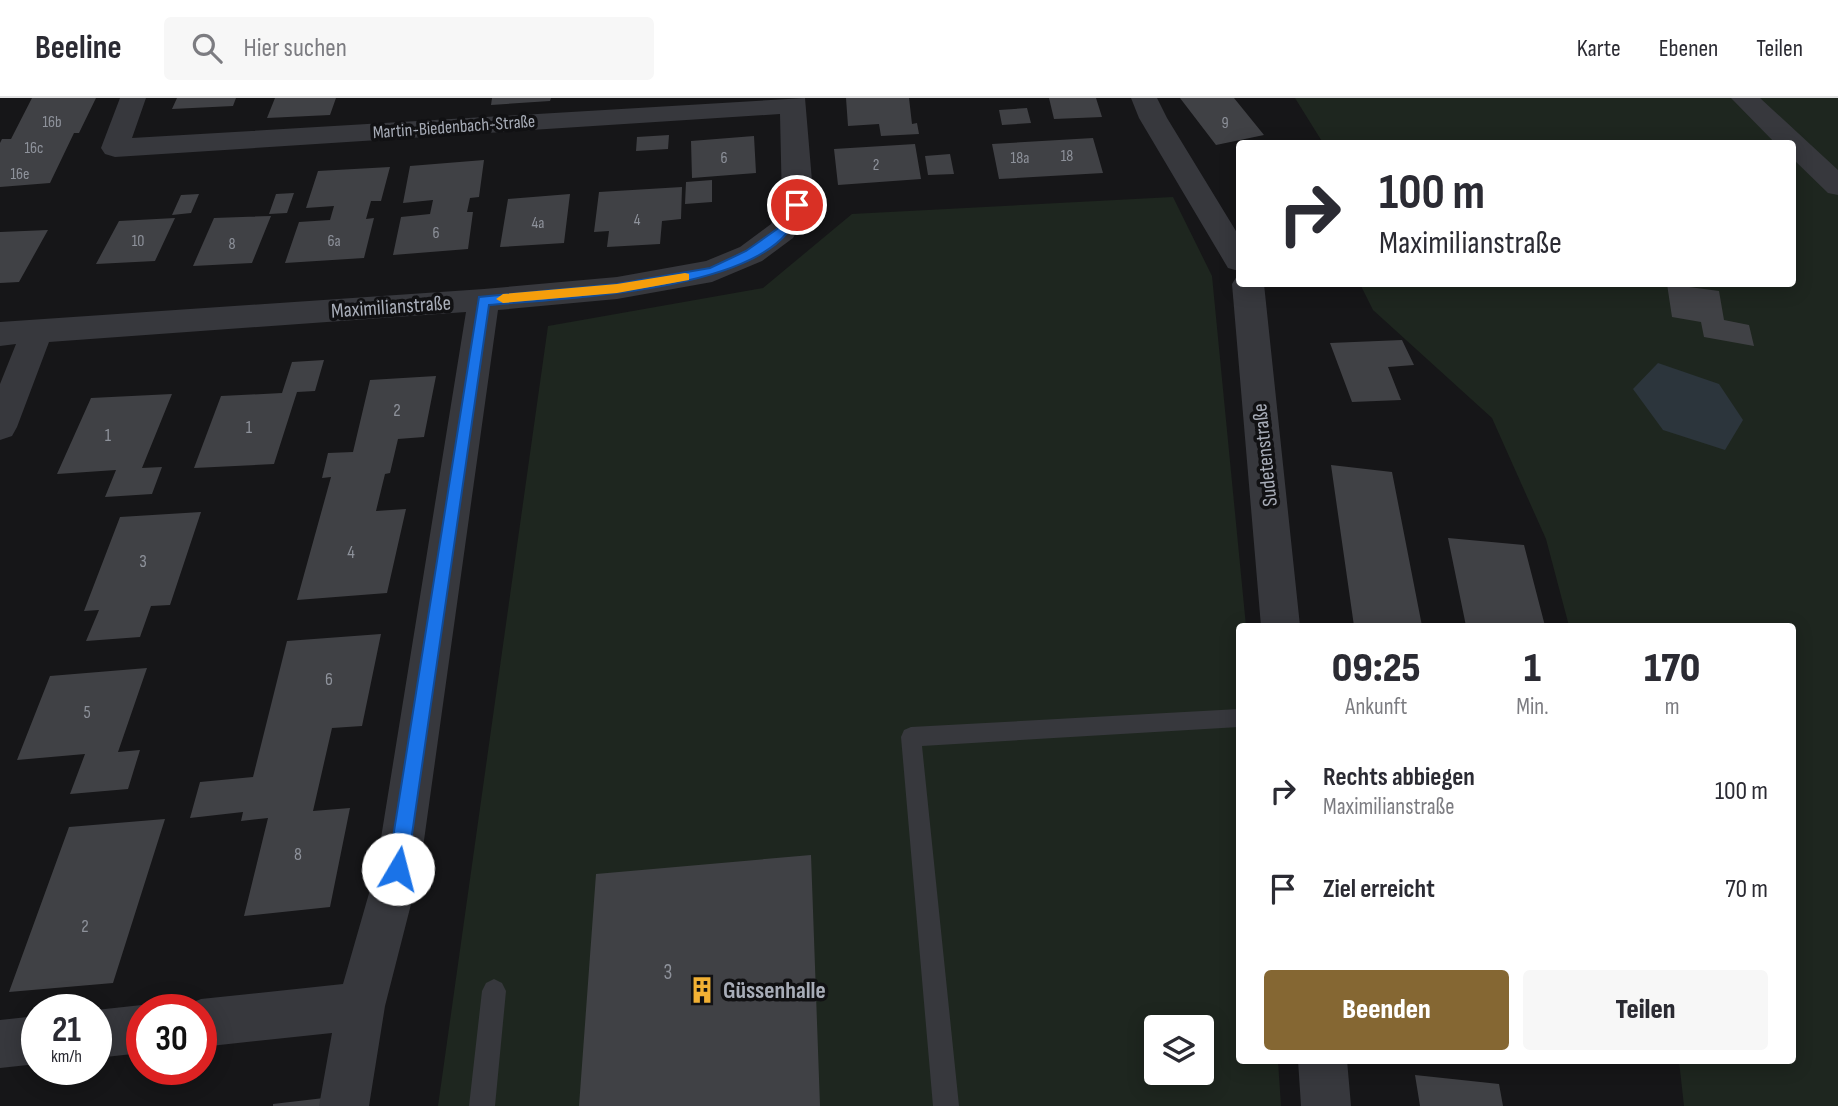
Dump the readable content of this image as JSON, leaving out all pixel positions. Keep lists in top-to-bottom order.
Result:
{
  "streets": {
    "street": ["Martin-Biedenbach-Straße", "Maximilianstraße", "Sudetenstraße"]
  },
  "crossings": [
    ["Martin-Biedenbach-Straße", "Maximilianstraße"]
  ],
  "places": {
    "building": ["Güssenhalle"]
  },
  "house_numbers": [
    "16b",
    "9",
    "16c",
    "18",
    "6",
    "18a",
    "2",
    "16e",
    "4",
    "4a",
    "6",
    "10",
    "6a",
    "8",
    "2",
    "1",
    "1",
    "4",
    "3",
    "6",
    "5",
    "8",
    "2",
    "3"
  ],
  "page": {
    "header": "Beeline",
    "search": "Hier suchen",
    "nav": ["Karte", "Ebenen", "Teilen"],
    "turn": ["100 m", "Maximilianstraße"],
    "eta": [
      "09:25",
      "Ankunft",
      "1",
      "Min.",
      "170",
      "m"
    ],
    "list": [
      {
        "name": "Rechts abbiegen",
        "note": "Maximilianstraße",
        "value": "100 m"
      },
      {
        "name": "Ziel erreicht",
        "value": "70 m"
      }
    ],
    "buttons": ["Beenden", "Teilen"],
    "speed": "21 km/h",
    "limit": "30"
  }
}
